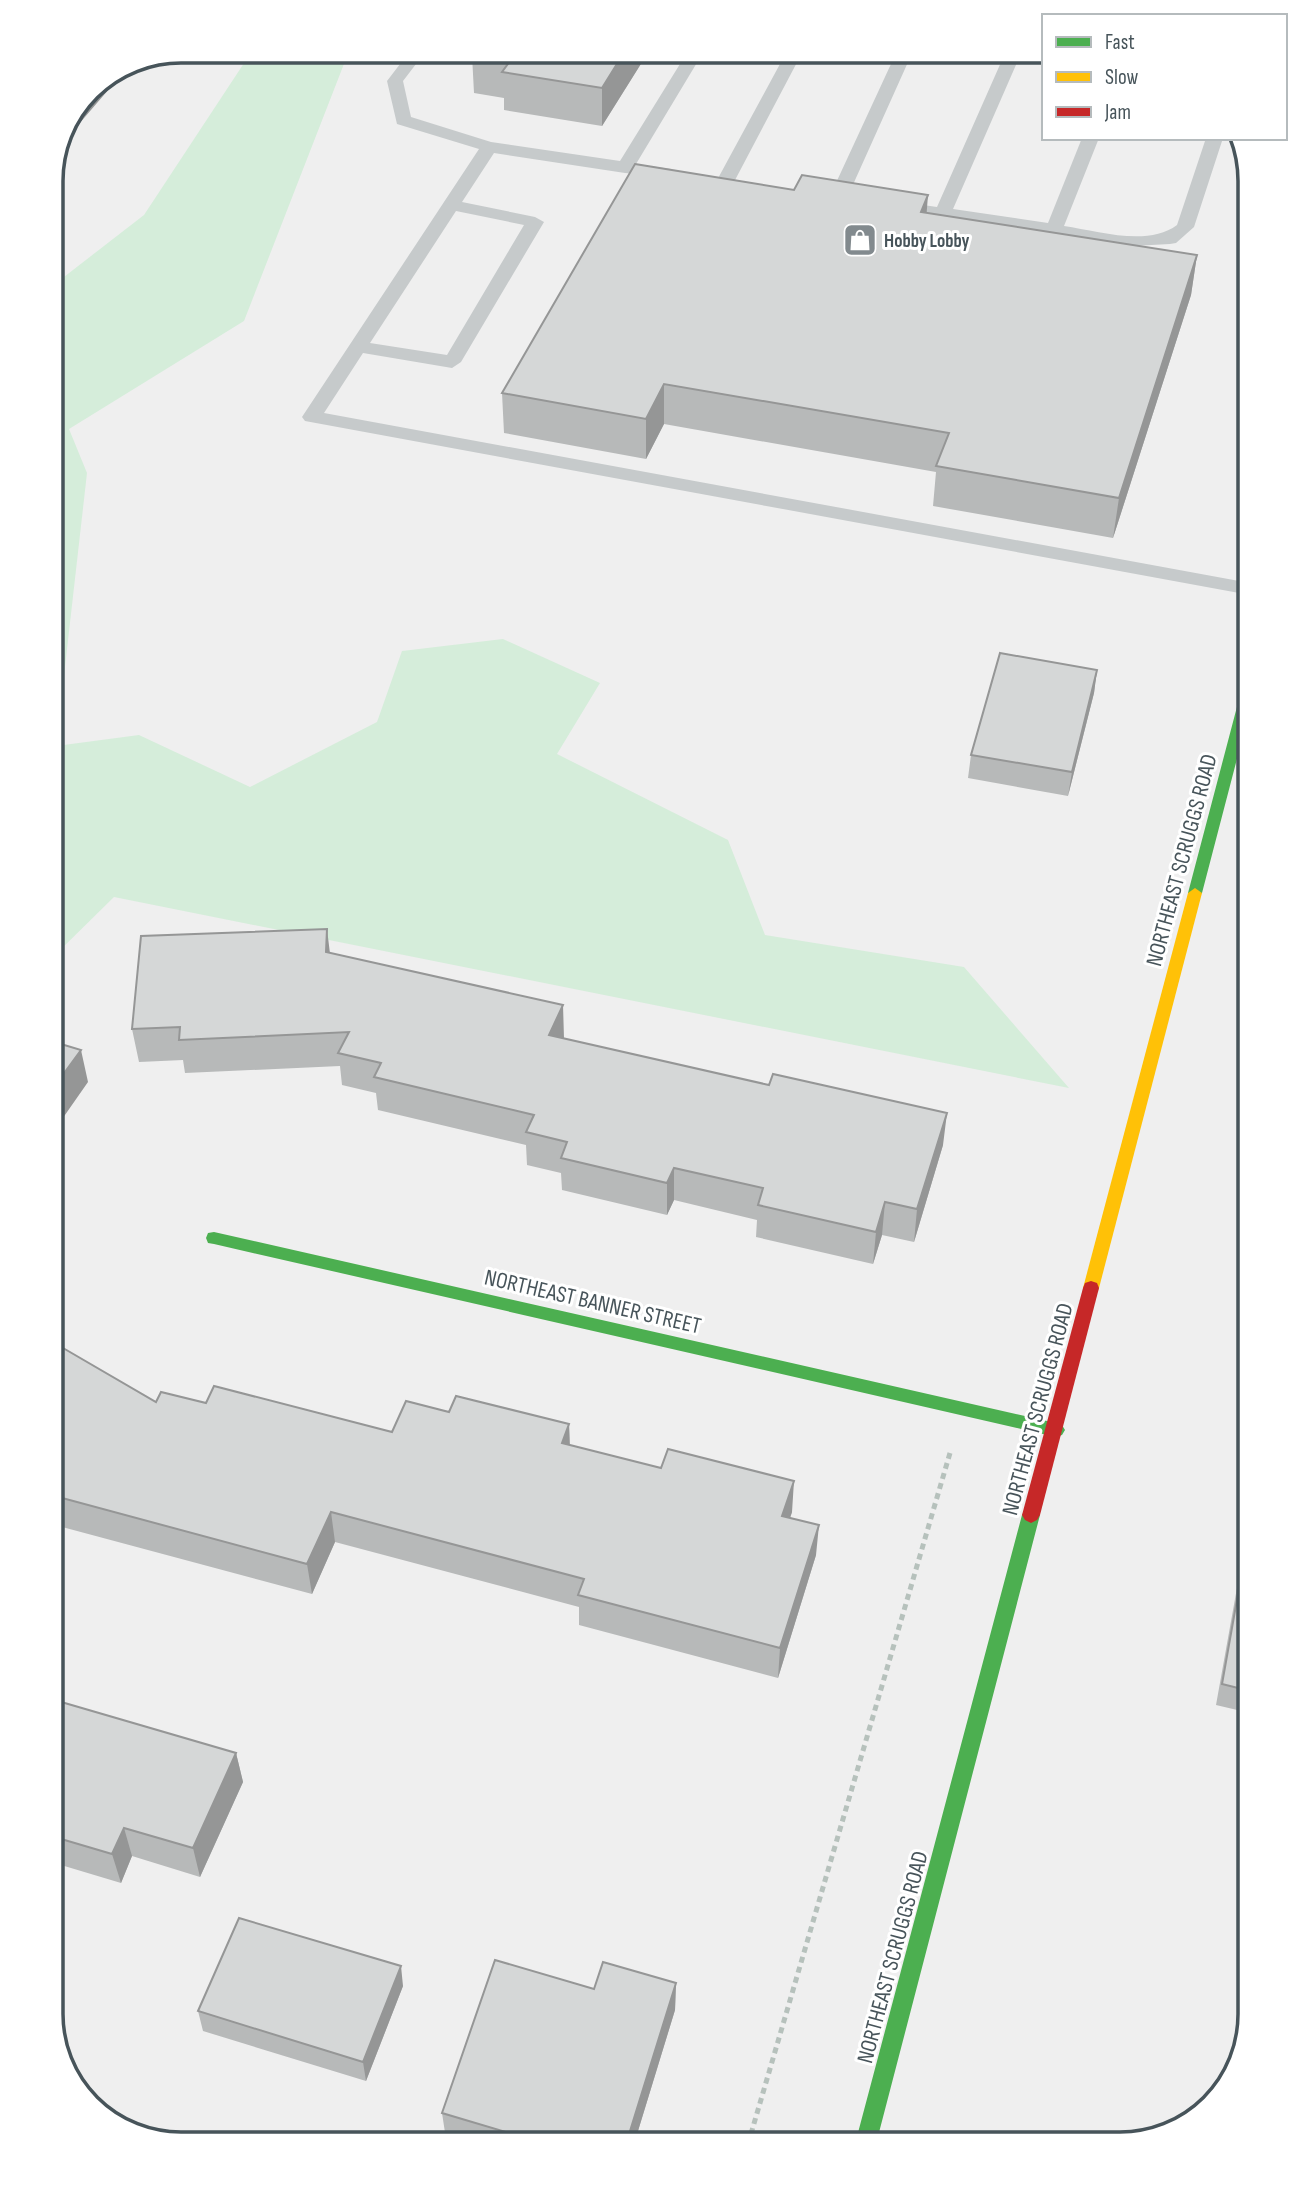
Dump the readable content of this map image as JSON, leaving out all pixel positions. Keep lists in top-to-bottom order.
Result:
{
  "streets": {
    "street": ["NORTHEAST SCRUGGS ROAD", "NORTHEAST BANNER STREET"]
  },
  "crossings": [
    ["NORTHEAST SCRUGGS ROAD", "NORTHEAST BANNER STREET"]
  ],
  "places": {
    "shop": ["Hobby Lobby"]
  },
  "legend": ["Fast", "Slow", "Jam"]
}
